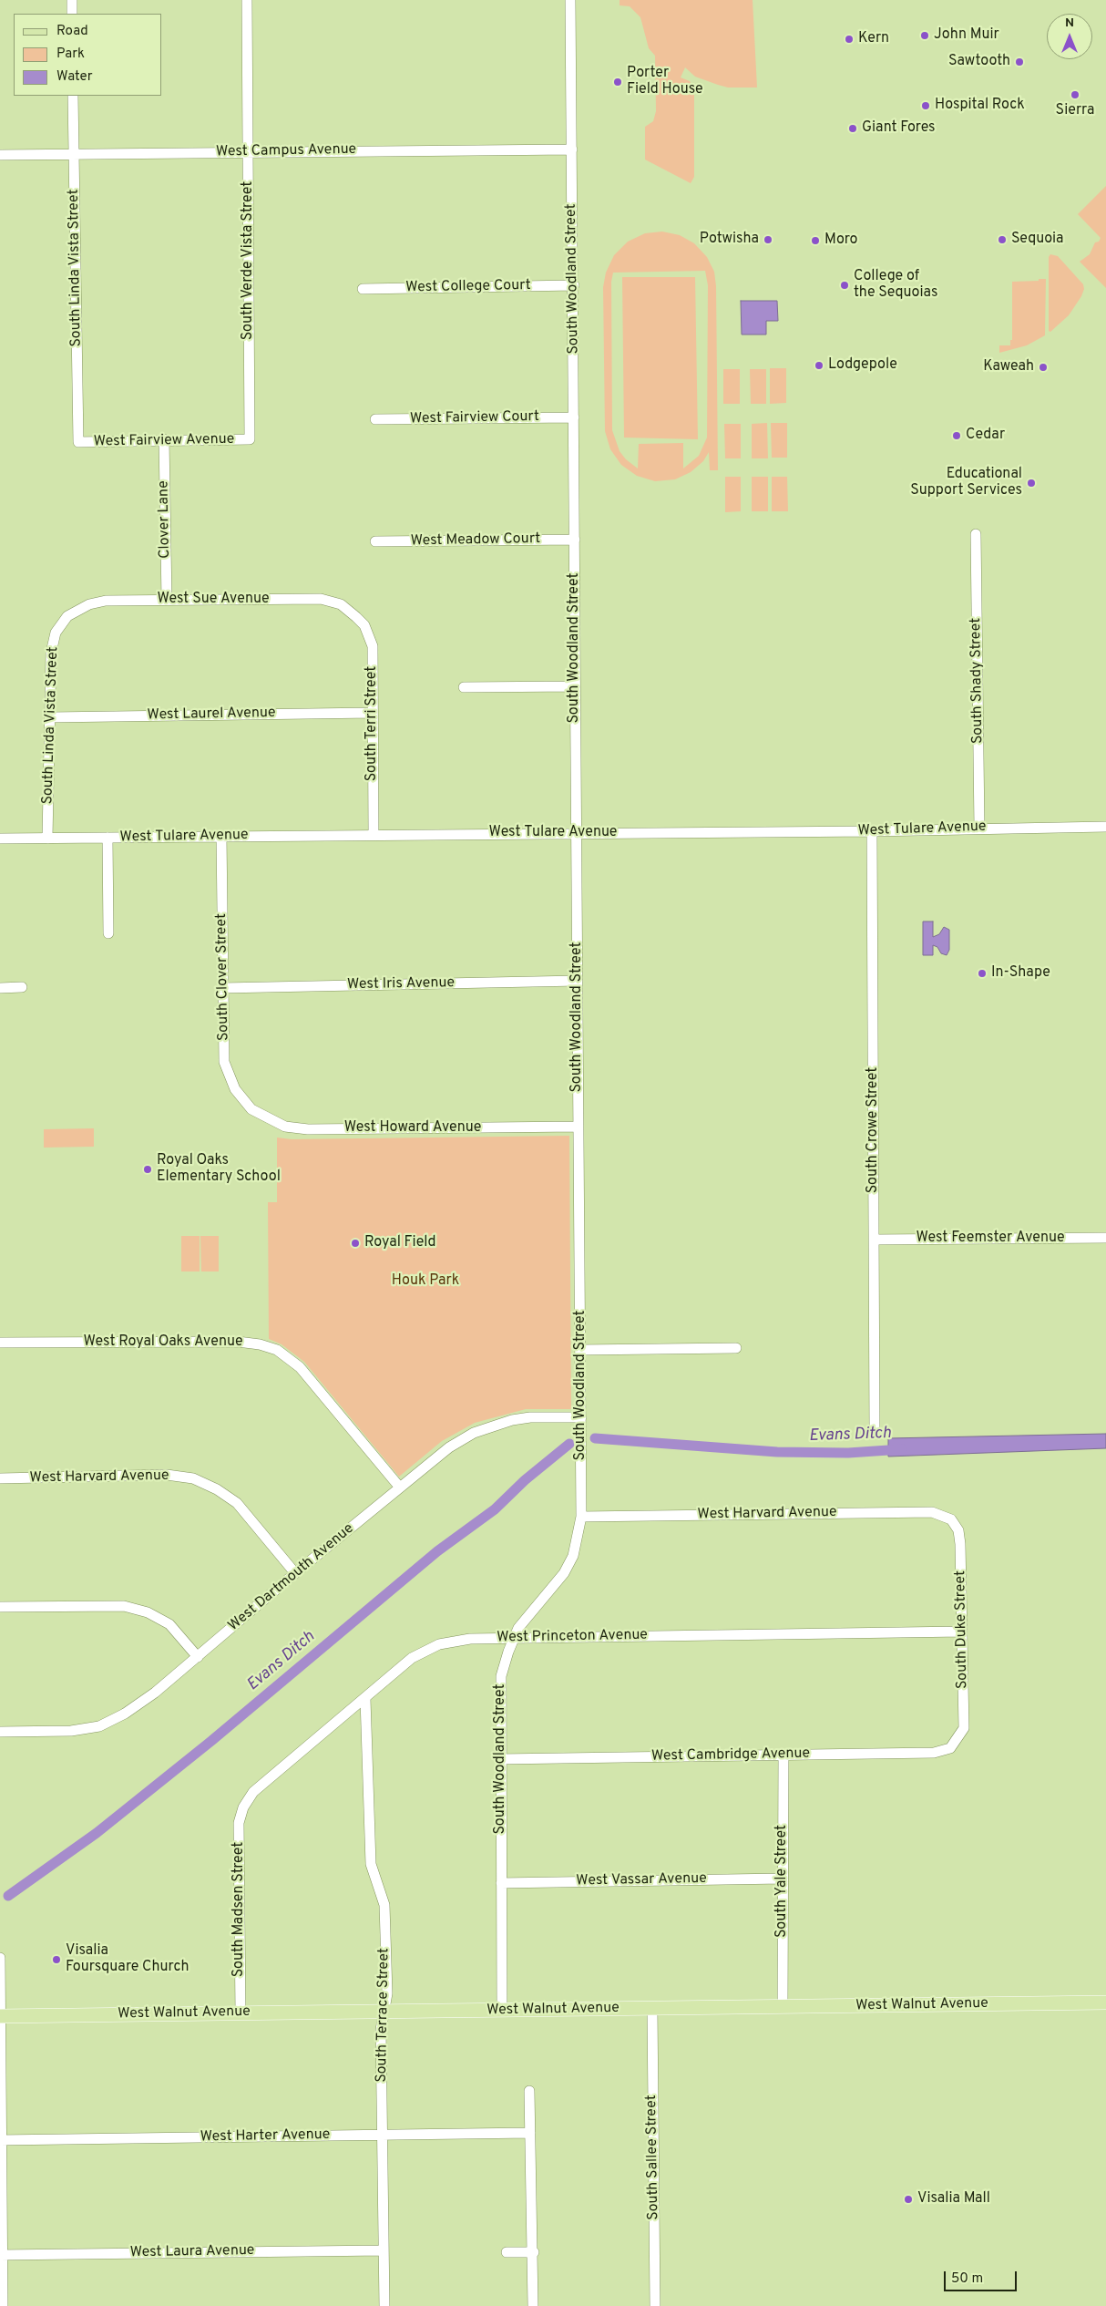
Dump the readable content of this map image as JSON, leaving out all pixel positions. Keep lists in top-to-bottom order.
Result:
{
  "streets": {
    "main road": ["West Walnut Avenue"],
    "street": [
      "West Campus Avenue",
      "South Verde Vista Street",
      "South Linda Vista Street",
      "South Woodland Street",
      "West College Court",
      "West Fairview Court",
      "West Fairview Avenue",
      "Clover Lane",
      "West Meadow Court",
      "West Sue Avenue",
      "South Shady Street",
      "West Laurel Avenue",
      "South Terri Street",
      "West Tulare Avenue",
      "South Clover Street",
      "West Iris Avenue",
      "West Howard Avenue",
      "South Crowe Street",
      "West Feemster Avenue",
      "West Royal Oaks Avenue",
      "West Harvard Avenue",
      "West Dartmouth Avenue",
      "South Duke Street",
      "West Princeton Avenue",
      "West Cambridge Avenue",
      "West Vassar Avenue",
      "South Yale Street",
      "South Madsen Street",
      "South Terrace Street",
      "West Harter Avenue",
      "South Sallee Street",
      "West Laura Avenue"
    ]
  },
  "crossings": [
    ["West Campus Avenue", "South Verde Vista Street"],
    ["West Campus Avenue", "South Linda Vista Street"],
    ["West Campus Avenue", "South Woodland Street"],
    ["South Verde Vista Street", "West Fairview Avenue"],
    ["South Linda Vista Street", "West Fairview Avenue"],
    ["South Linda Vista Street", "West Sue Avenue"],
    ["South Linda Vista Street", "West Laurel Avenue"],
    ["South Linda Vista Street", "West Tulare Avenue"],
    ["South Woodland Street", "West College Court"],
    ["South Woodland Street", "West Fairview Court"],
    ["South Woodland Street", "West Meadow Court"],
    ["South Woodland Street", "West Tulare Avenue"],
    ["South Woodland Street", "West Iris Avenue"],
    ["South Woodland Street", "West Howard Avenue"],
    ["South Woodland Street", "West Harvard Avenue"],
    ["South Woodland Street", "West Dartmouth Avenue"],
    ["South Woodland Street", "West Princeton Avenue"],
    ["South Woodland Street", "West Cambridge Avenue"],
    ["South Woodland Street", "West Vassar Avenue"],
    ["South Woodland Street", "West Walnut Avenue"],
    ["West Fairview Avenue", "Clover Lane"],
    ["Clover Lane", "West Sue Avenue"],
    ["West Sue Avenue", "South Terri Street"],
    ["South Shady Street", "West Tulare Avenue"],
    ["West Laurel Avenue", "South Terri Street"],
    ["South Terri Street", "West Tulare Avenue"],
    ["West Tulare Avenue", "South Clover Street"],
    ["West Tulare Avenue", "South Crowe Street"],
    ["South Clover Street", "West Iris Avenue"],
    ["South Clover Street", "West Howard Avenue"],
    ["South Crowe Street", "West Feemster Avenue"],
    ["West Royal Oaks Avenue", "West Dartmouth Avenue"],
    ["West Harvard Avenue", "West Dartmouth Avenue"],
    ["West Harvard Avenue", "South Duke Street"],
    ["South Duke Street", "West Princeton Avenue"],
    ["South Duke Street", "West Cambridge Avenue"],
    ["West Princeton Avenue", "South Madsen Street"],
    ["West Princeton Avenue", "South Terrace Street"],
    ["West Cambridge Avenue", "South Yale Street"],
    ["West Vassar Avenue", "South Yale Street"],
    ["South Yale Street", "West Walnut Avenue"],
    ["South Madsen Street", "West Walnut Avenue"],
    ["West Walnut Avenue", "South Terrace Street"],
    ["West Walnut Avenue", "South Sallee Street"],
    ["South Terrace Street", "West Harter Avenue"],
    ["South Terrace Street", "West Laura Avenue"]
  ],
  "water": ["Evans Ditch"],
  "parks": ["Houk Park"],
  "places": [
    "John Muir",
    "Kern",
    "Sawtooth",
    "Porter Field House",
    "Sierra",
    "Hospital Rock",
    "Giant Fores",
    "Potwisha",
    "Sequoia",
    "Moro",
    "College of the Sequoias",
    "Lodgepole",
    "Kaweah",
    "Cedar",
    "Educational Support Services",
    "In-Shape",
    "Royal Oaks Elementary School",
    "Royal Field",
    "Visalia Foursquare Church",
    "Visalia Mall"
  ],
  "legend": ["Road", "Park", "Water"],
  "scale_bar": "50 m",
  "north": "top"
}
